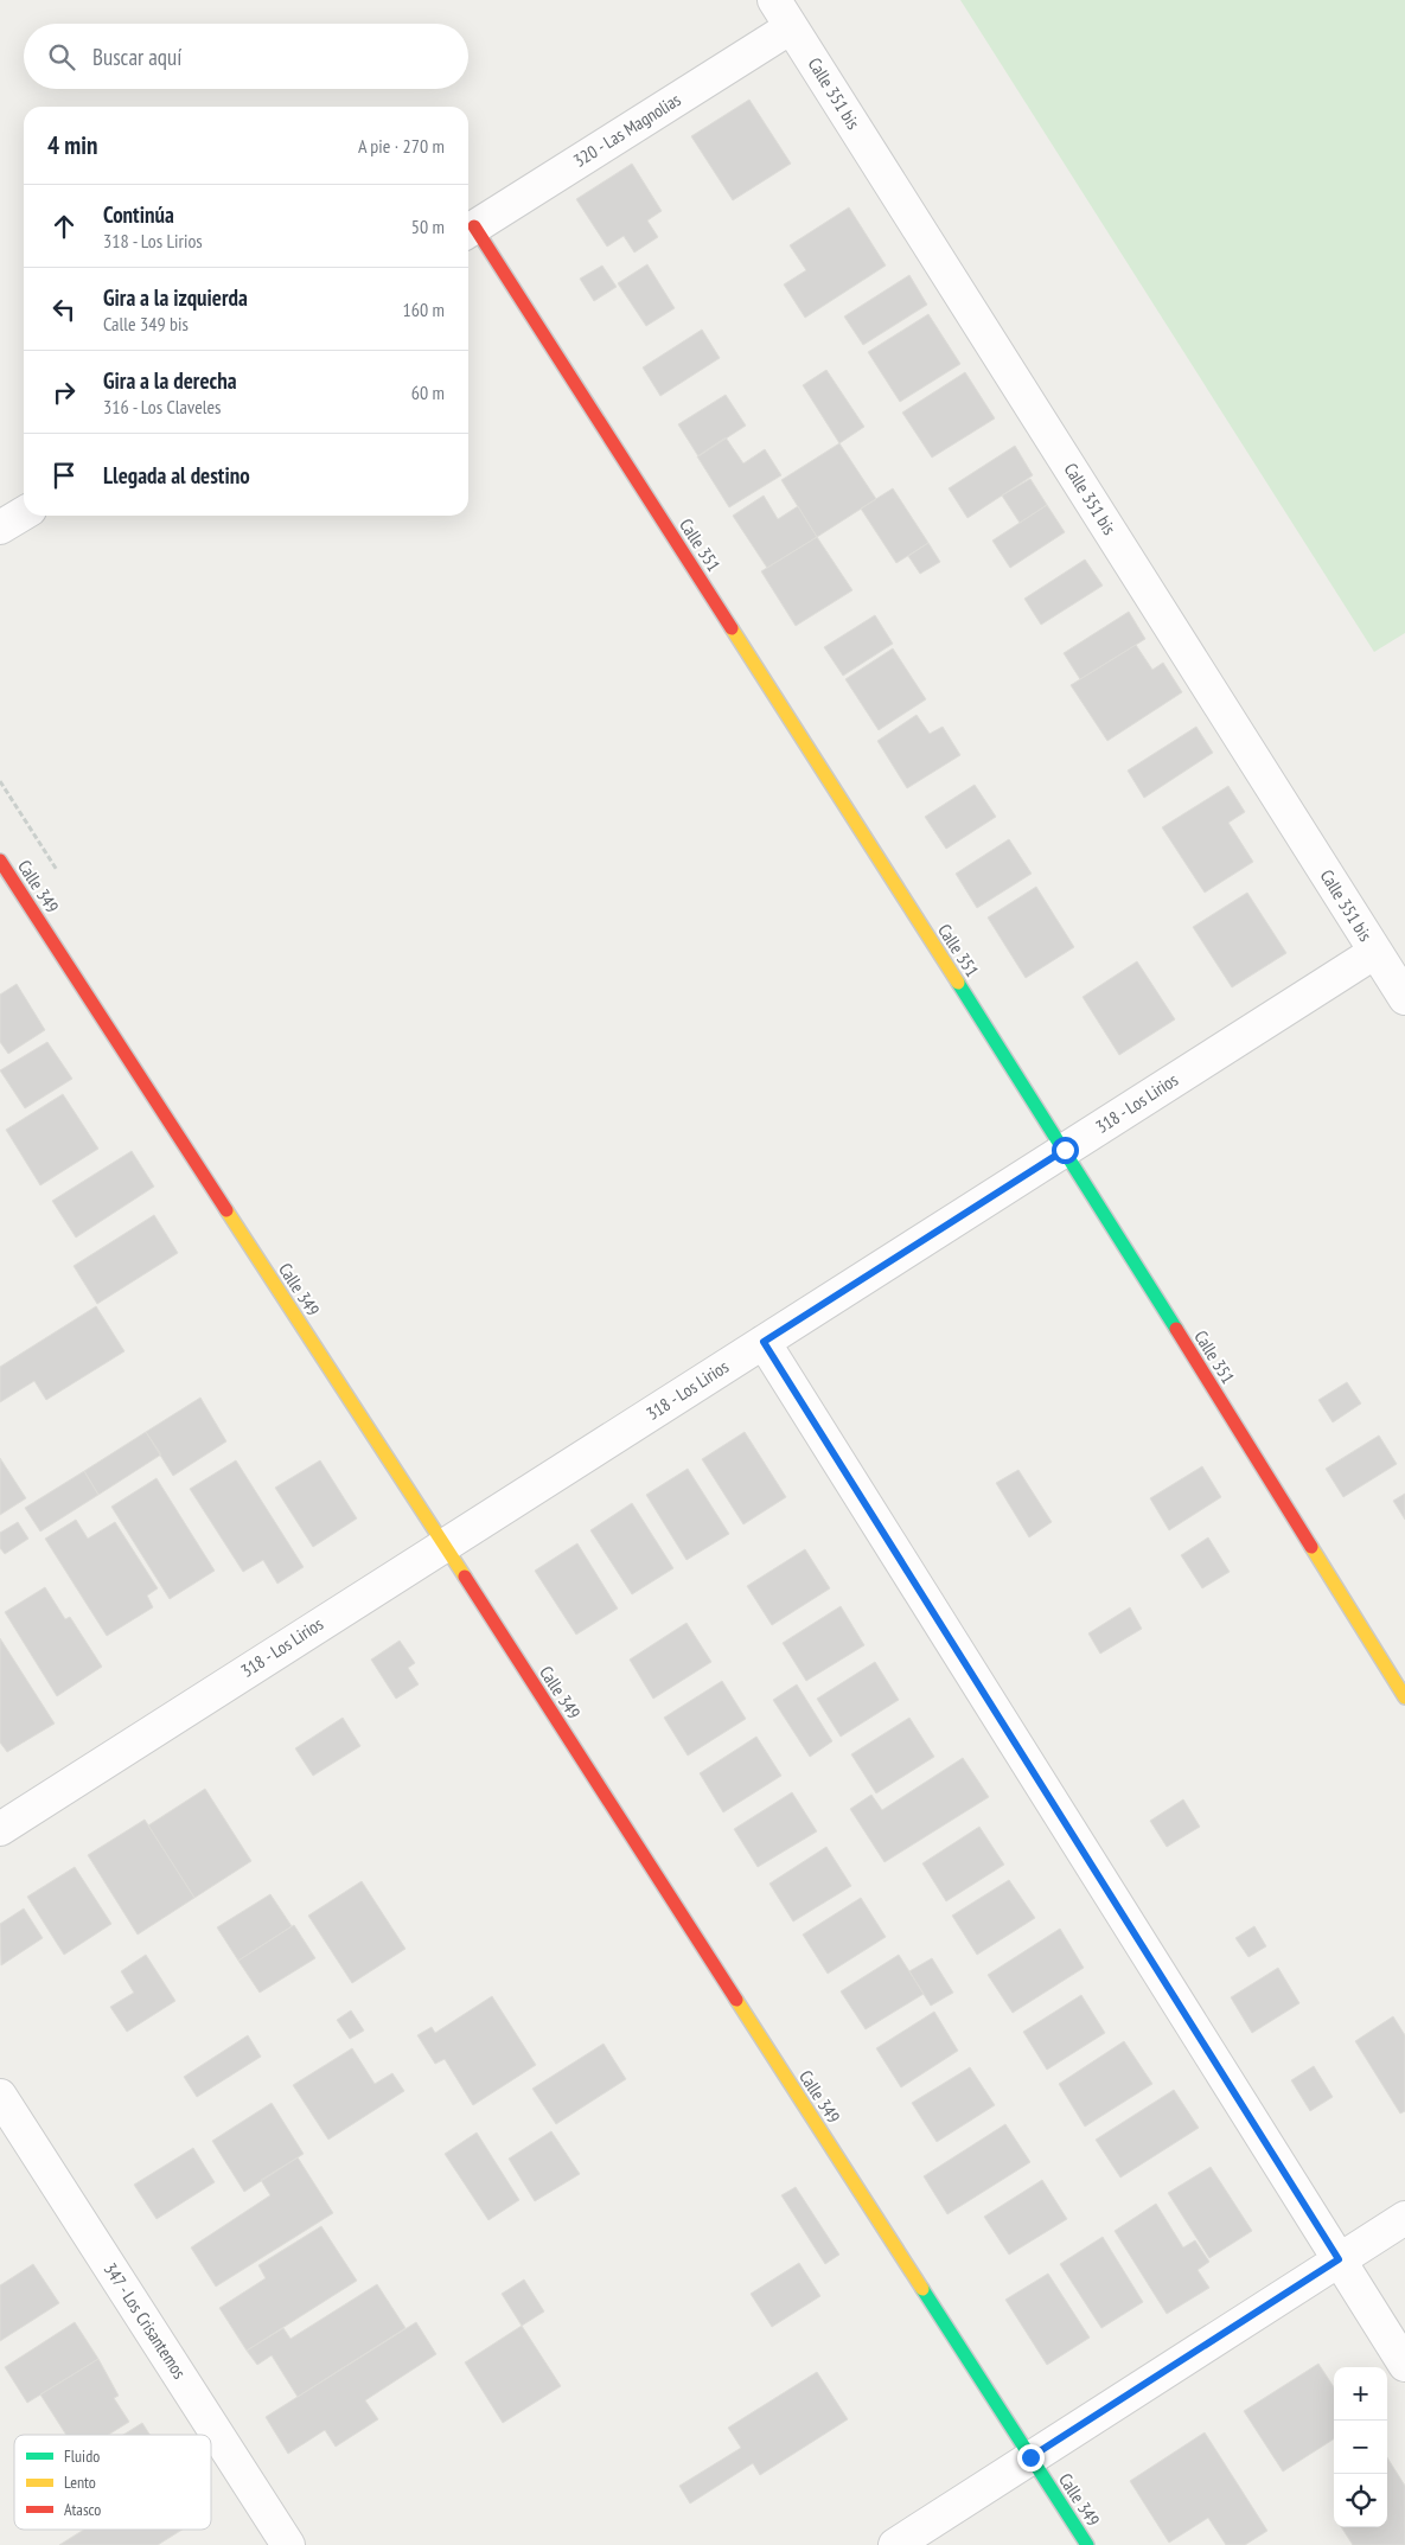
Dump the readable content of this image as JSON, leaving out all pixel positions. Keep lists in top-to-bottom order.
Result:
{
  "streets": {
    "street": [
      "Calle 351 bis",
      "320 - Las Magnolias",
      "Calle 351",
      "Calle 349",
      "318 - Los Lirios",
      "347 - Los Crisantemos"
    ]
  },
  "crossings": [
    ["Calle 351 bis", "320 - Las Magnolias"],
    ["Calle 351 bis", "318 - Los Lirios"],
    ["320 - Las Magnolias", "Calle 351"],
    ["Calle 351", "318 - Los Lirios"],
    ["Calle 349", "318 - Los Lirios"]
  ],
  "legend": ["Fluido", "Lento", "Atasco"],
  "page": {
    "search": "Buscar aquí",
    "heading": ["4 min", "A pie · 270 m"],
    "list": [
      ["Continúa", "318 - Los Lirios", "50 m"],
      ["Gira a la izquierda", "Calle 349 bis", "160 m"],
      ["Gira a la derecha", "316 - Los Claveles", "60 m"],
      "Llegada al destino"
    ],
    "map_buttons": ["+", "−"]
  }
}
